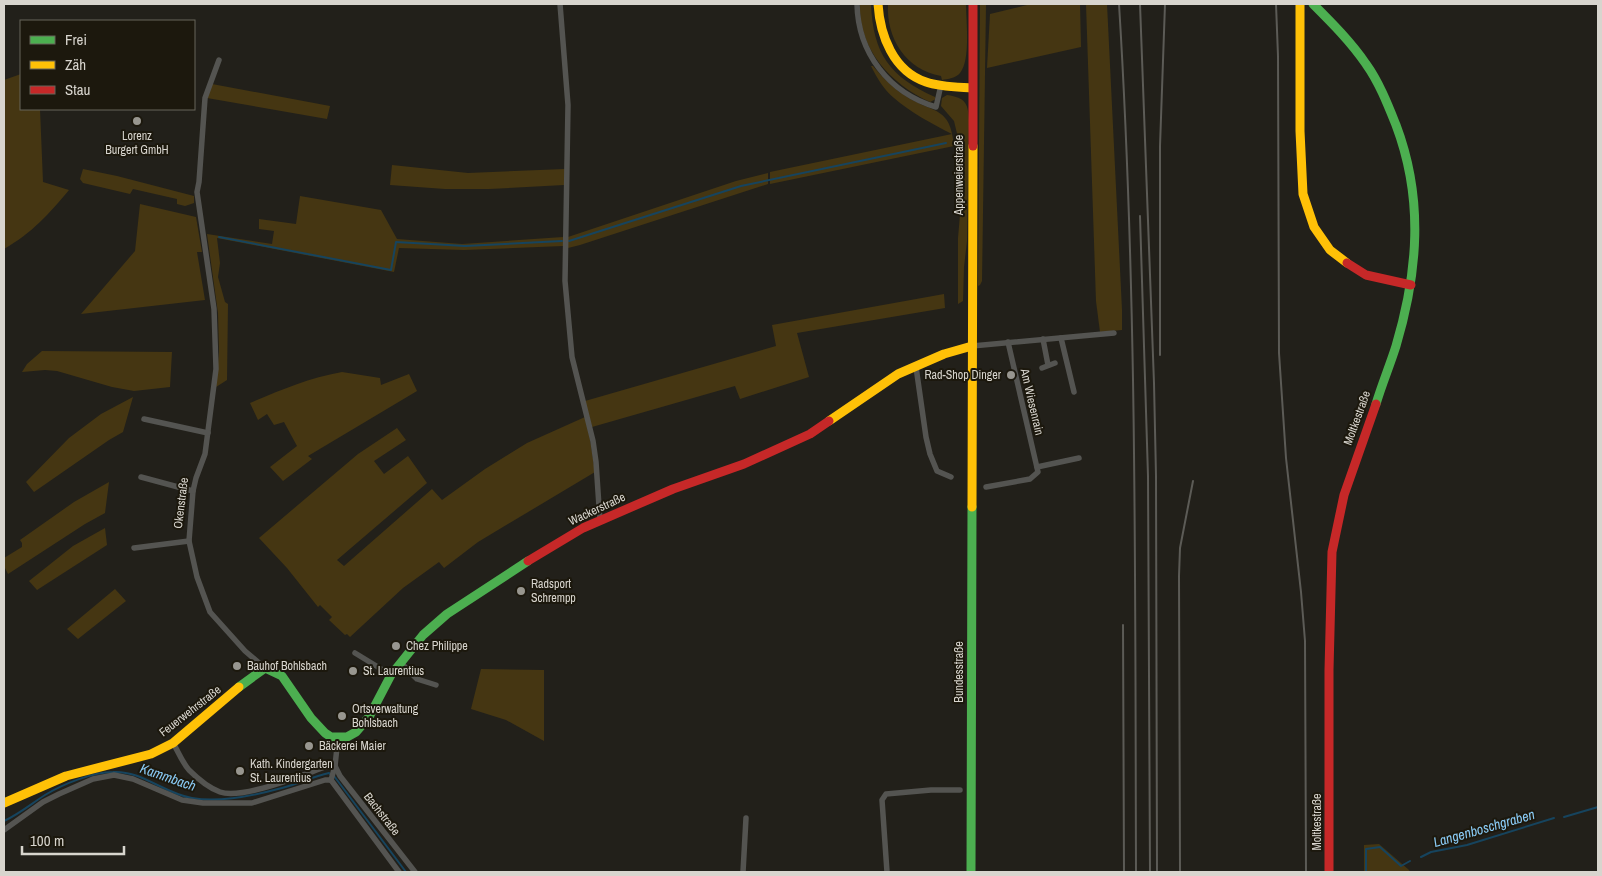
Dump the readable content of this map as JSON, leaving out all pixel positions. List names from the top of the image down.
{
  "streets": {
    "street": [
      "Appenweierstraße",
      "Am Wiesenrain",
      "Moltkestraße",
      "Okenstraße",
      "Wackerstraße",
      "Bundesstraße",
      "Feuerwehrstraße",
      "Bachstraße"
    ]
  },
  "crossings": [
    ["Appenweierstraße", "Wackerstraße"],
    ["Appenweierstraße", "Bundesstraße"],
    ["Am Wiesenrain", "Wackerstraße"],
    ["Okenstraße", "Wackerstraße"],
    ["Okenstraße", "Feuerwehrstraße"]
  ],
  "water": ["Kammbach", "Langenboschgraben"],
  "places": [
    "Lorenz Burgert GmbH",
    "Rad-Shop Dinger",
    "Radsport Schrempp",
    "Chez Philippe",
    "Bauhof Bohlsbach",
    "St. Laurentius",
    "Ortsverwaltung Bohlsbach",
    "Bäckerei Maier",
    "Kath. Kindergarten St. Laurentius"
  ],
  "legend": ["Frei", "Zäh", "Stau"],
  "scale_bar": "100 m"
}
